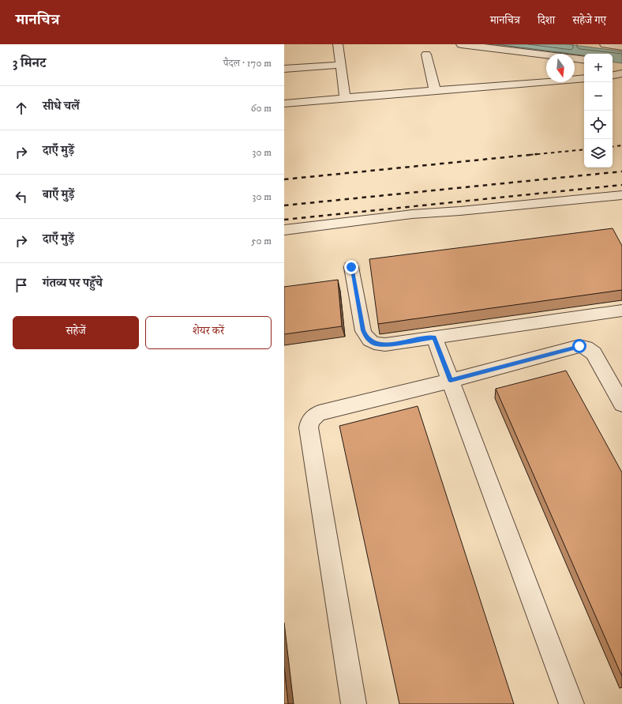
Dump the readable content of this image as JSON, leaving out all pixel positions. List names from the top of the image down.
{
  "north": "bottom",
  "page": {
    "header": "मानचित्र",
    "nav": ["मानचित्र", "दिशा", "सहेजे गए"],
    "heading": ["3 मिनट", "पैदल · 170 m"],
    "map_buttons": ["+", "−"],
    "list": [
      ["सीधे चलें", "60 m"],
      ["दाएँ मुड़ें", "30 m"],
      ["बाएँ मुड़ें", "30 m"],
      ["दाएँ मुड़ें", "50 m"],
      "गंतव्य पर पहुँचे"
    ],
    "buttons": ["सहेजें", "शेयर करें"]
  }
}
